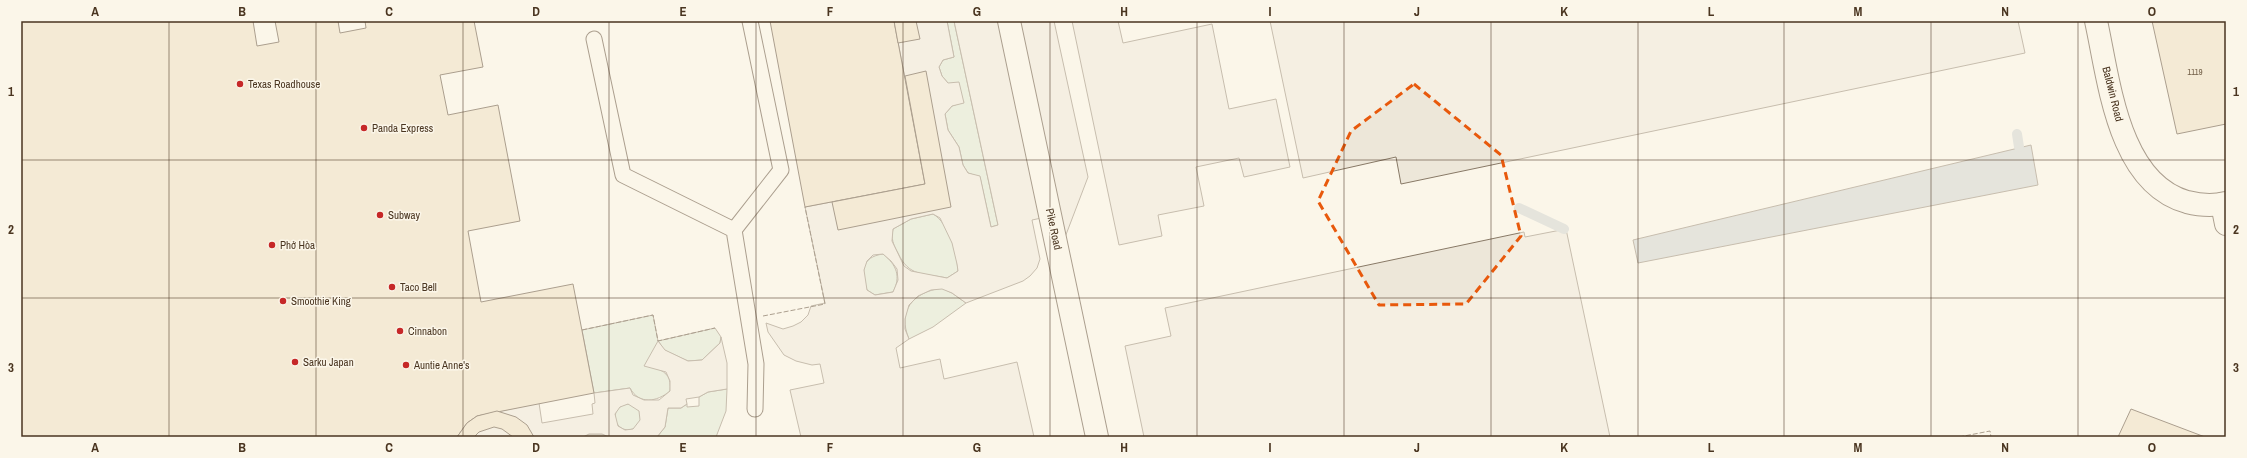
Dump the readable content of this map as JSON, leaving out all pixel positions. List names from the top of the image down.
{
  "streets": {
    "street": ["Baldwin Road", "Pike Road"]
  },
  "places": [
    "Texas Roadhouse",
    "Panda Express",
    "Subway",
    "Phở Hòa",
    "Taco Bell",
    "Smoothie King",
    "Cinnabon",
    "Sarku Japan",
    "Auntie Anne's"
  ],
  "house_numbers": ["1119"],
  "grid": {
    "columns": [
      "A",
      "B",
      "C",
      "D",
      "E",
      "F",
      "G",
      "H",
      "I",
      "J",
      "K",
      "L",
      "M",
      "N",
      "O"
    ],
    "rows": ["1", "2", "3"]
  }
}
